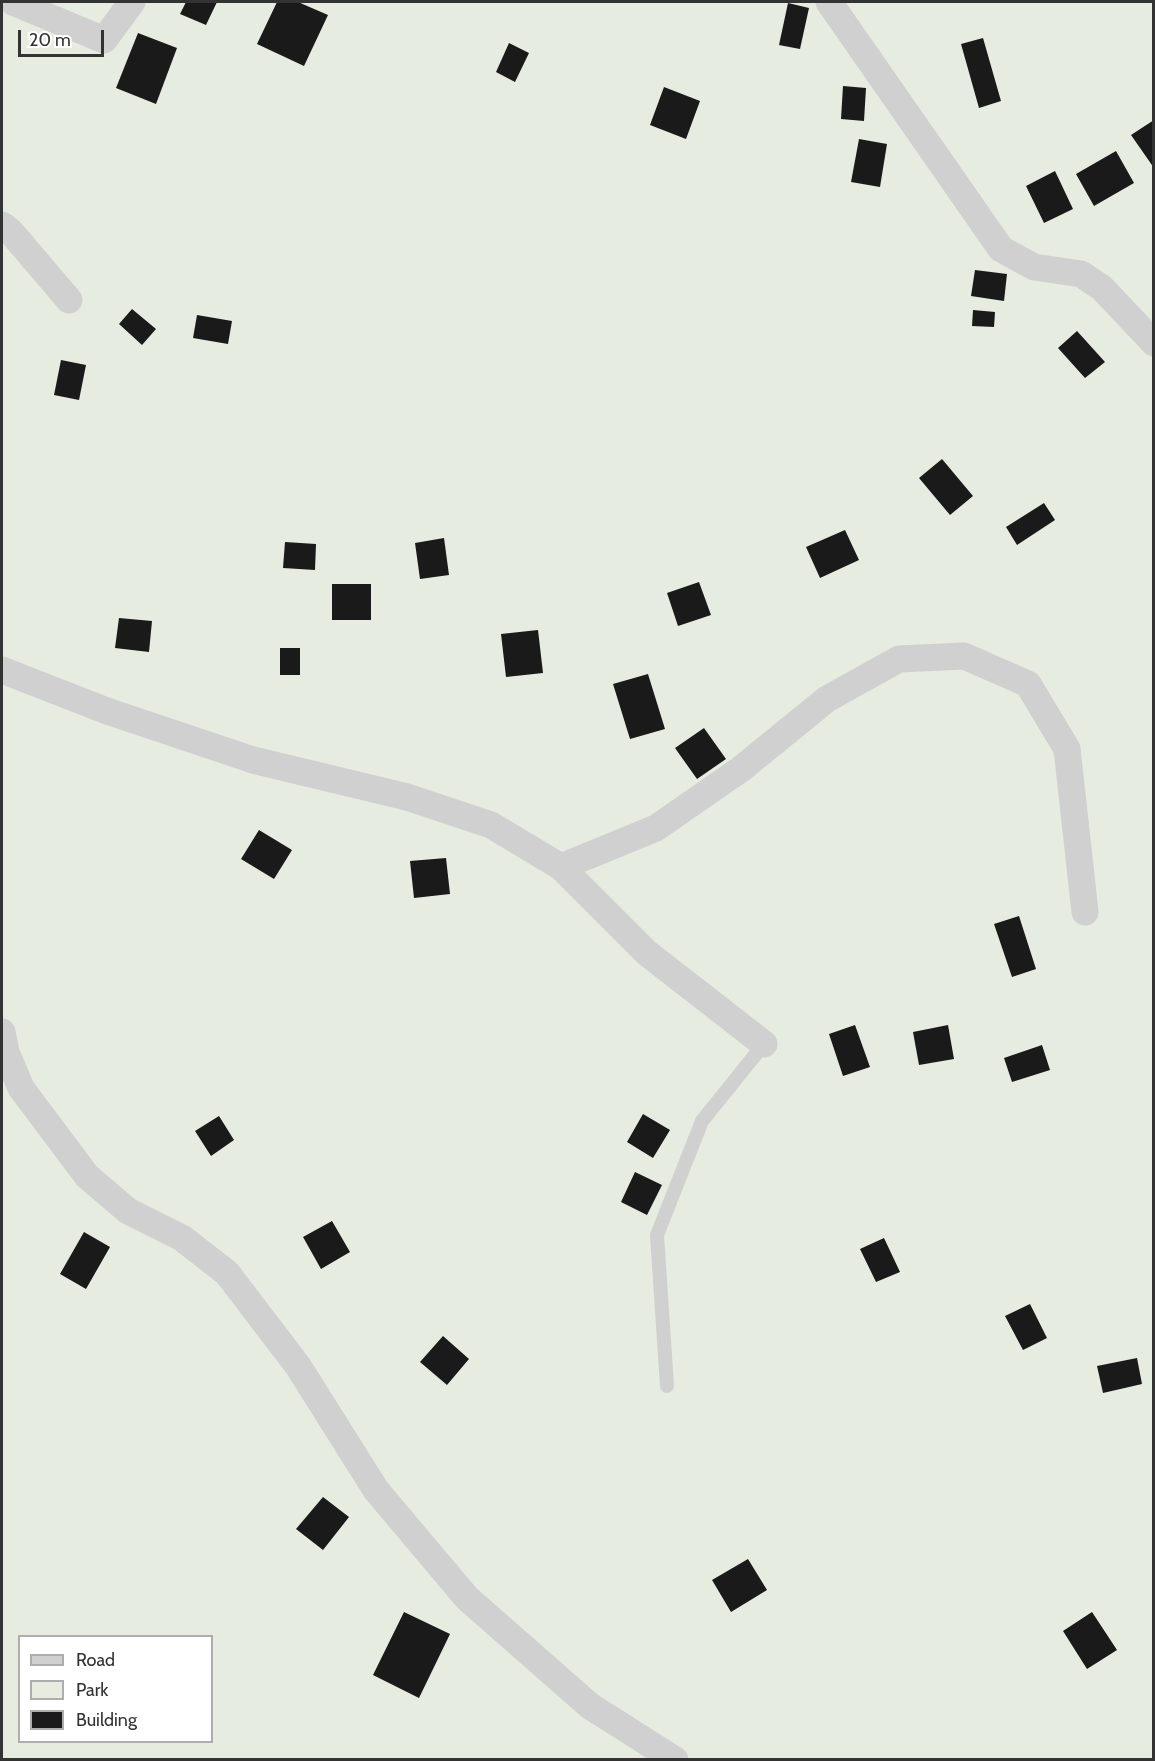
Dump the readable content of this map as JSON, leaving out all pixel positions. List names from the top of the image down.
{
  "legend": ["Road", "Park", "Building"],
  "scale_bar": "20 m"
}
